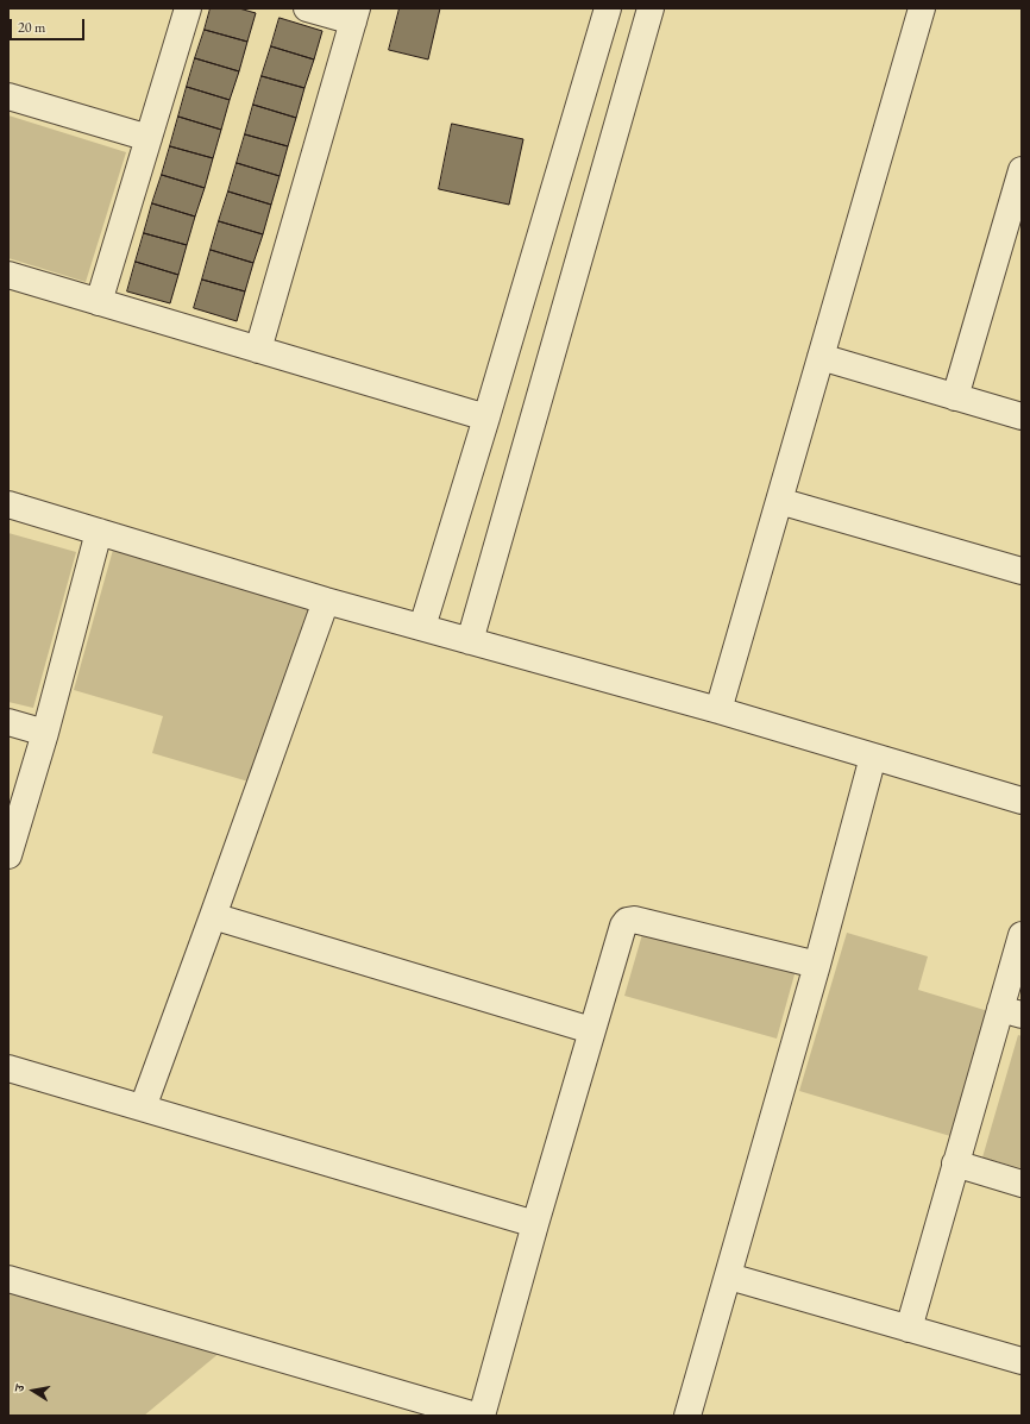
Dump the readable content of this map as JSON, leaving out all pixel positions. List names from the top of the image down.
{
  "scale_bar": "20 m",
  "north": "left"
}
